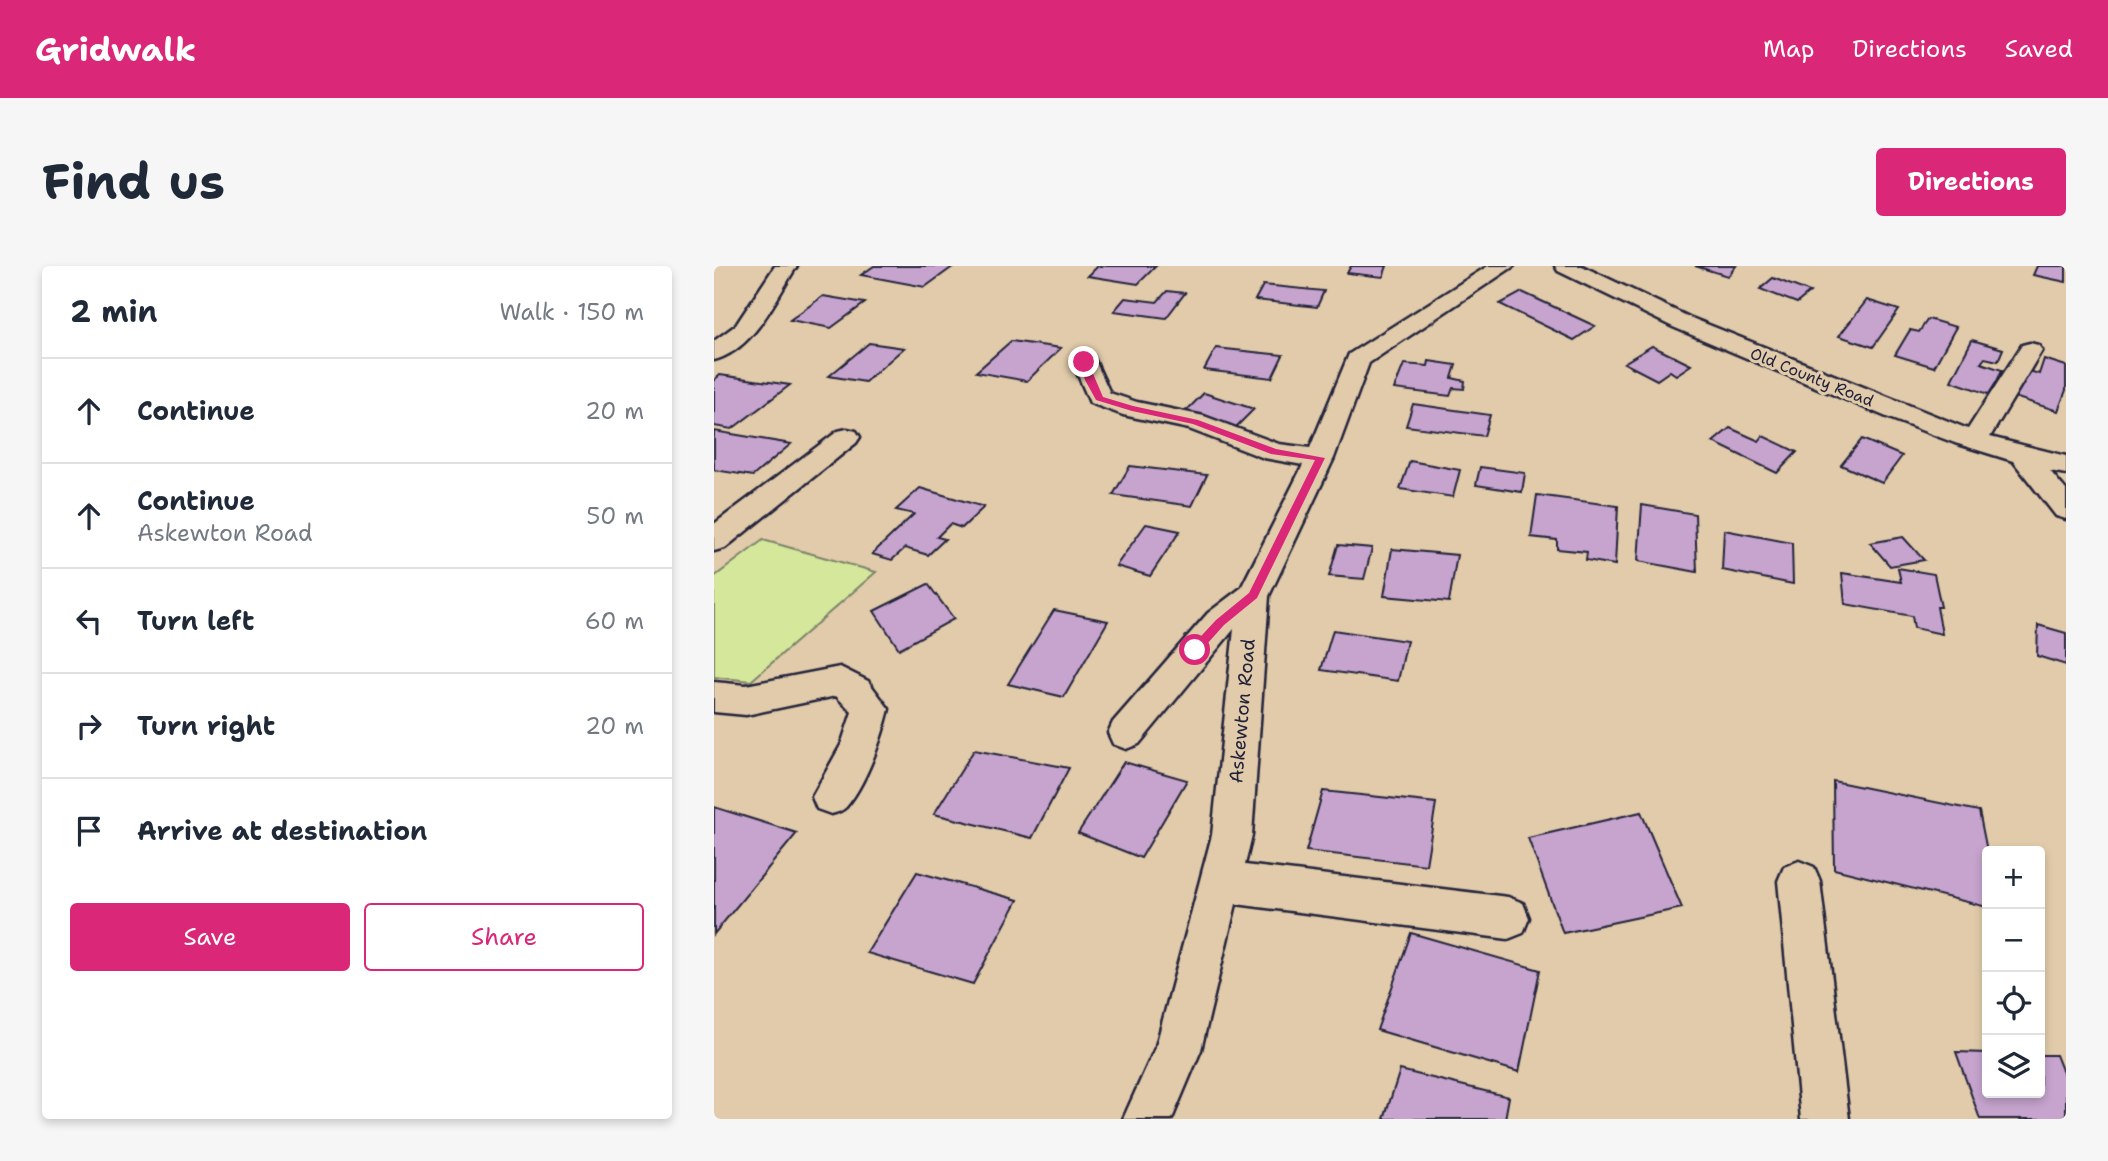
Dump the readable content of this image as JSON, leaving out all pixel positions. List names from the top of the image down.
{
  "streets": {
    "street": ["Old County Road", "Askewton Road"]
  },
  "page": {
    "header": "Gridwalk",
    "nav": ["Map", "Directions", "Saved"],
    "buttons": [
      "Directions",
      ["Save", "Share"]
    ],
    "title": "Find us",
    "heading": ["2 min", "Walk · 150 m"],
    "list": [
      ["Continue", "20 m"],
      ["Continue", "Askewton Road", "50 m"],
      ["Turn left", "60 m"],
      ["Turn right", "20 m"],
      "Arrive at destination"
    ],
    "map_buttons": ["+", "−"]
  }
}
